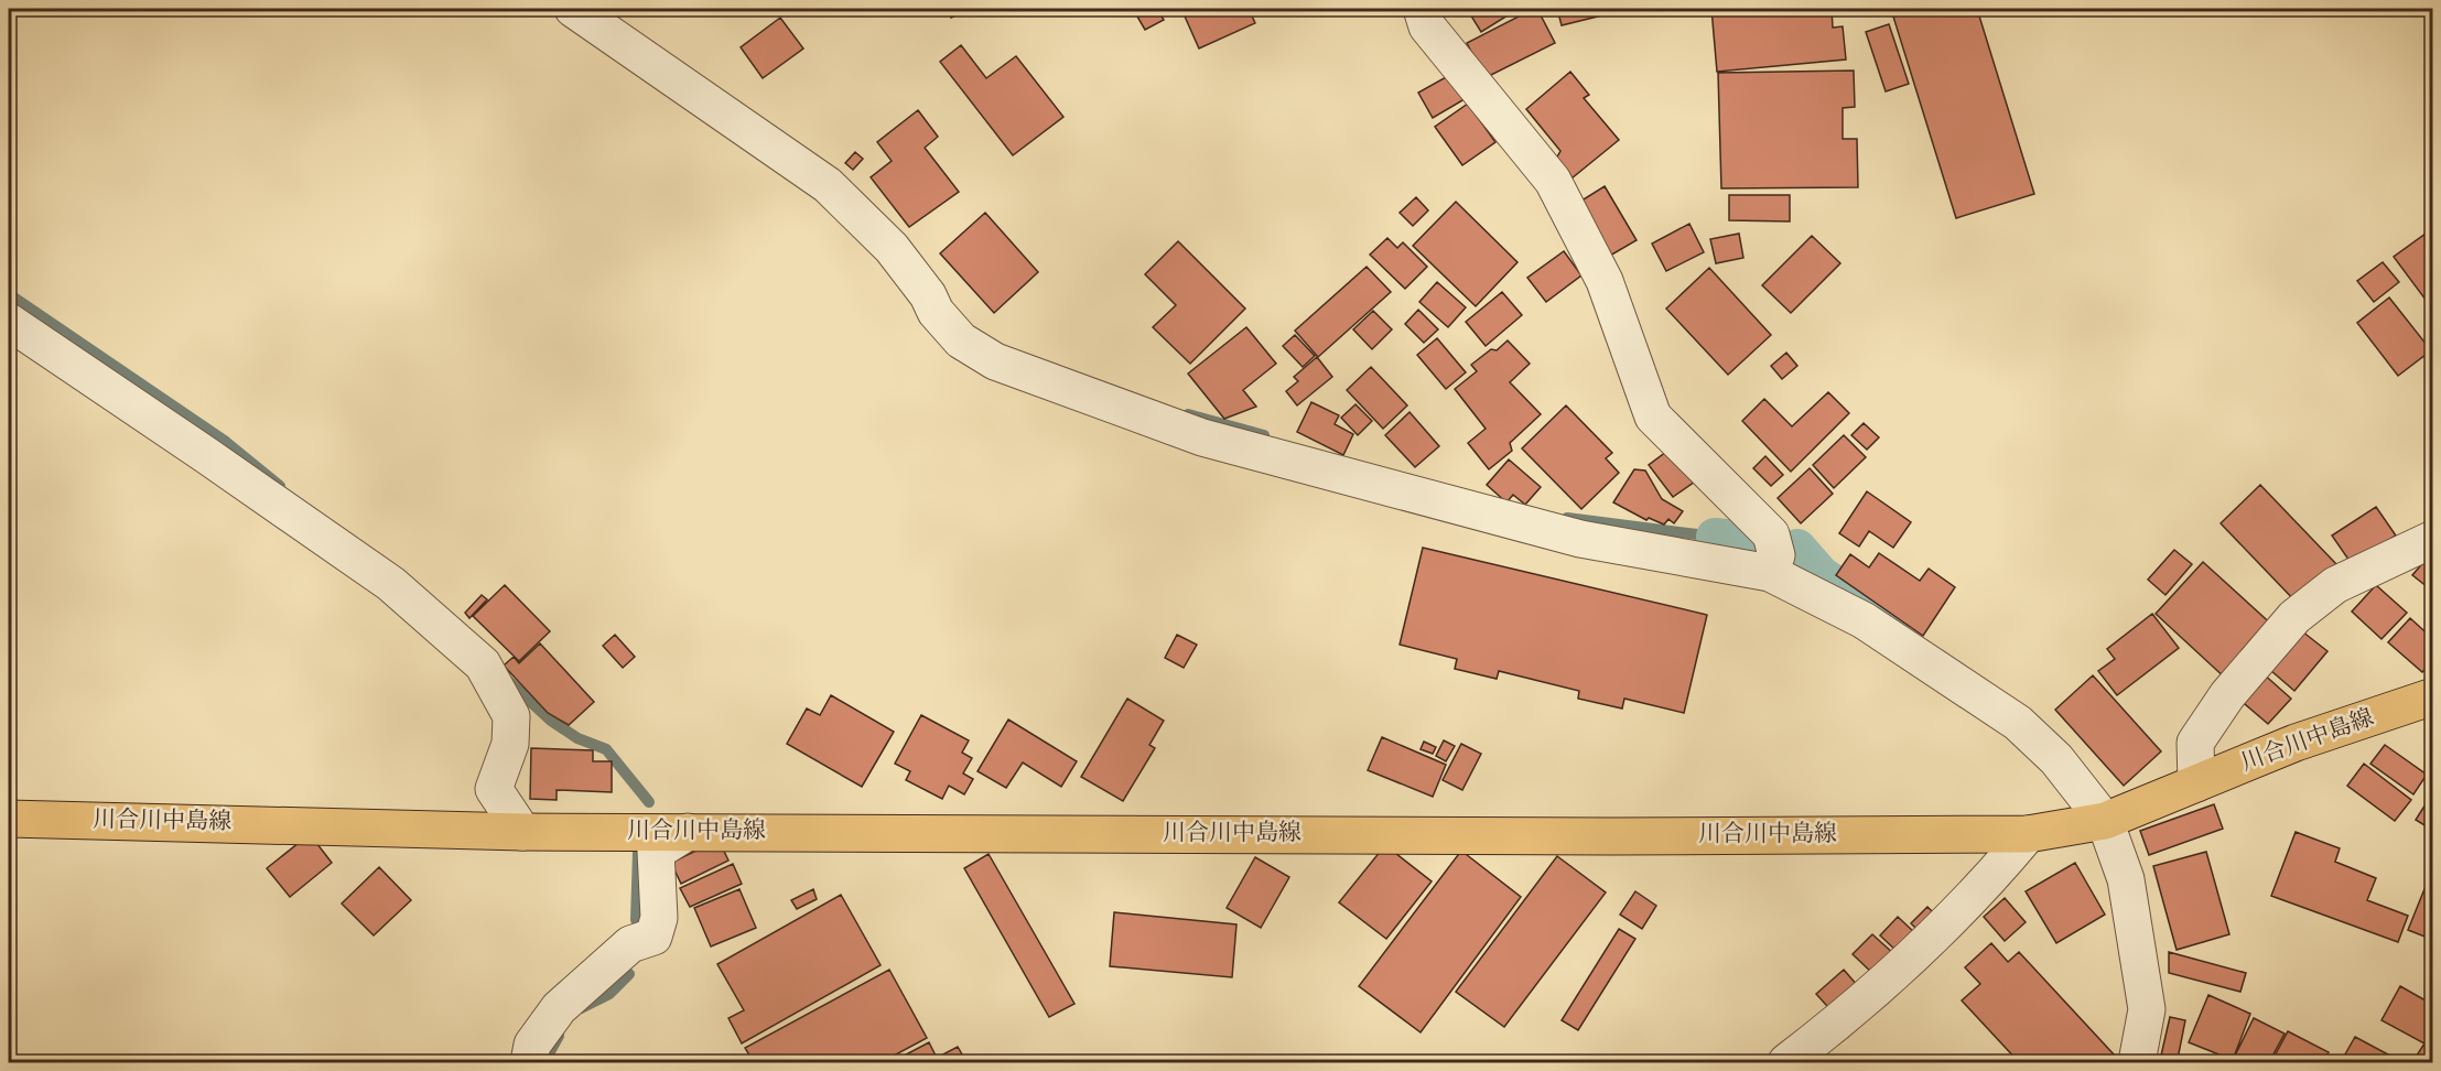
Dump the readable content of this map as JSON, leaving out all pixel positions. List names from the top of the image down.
{
  "streets": {
    "main road": ["川合川中島線"]
  }
}
